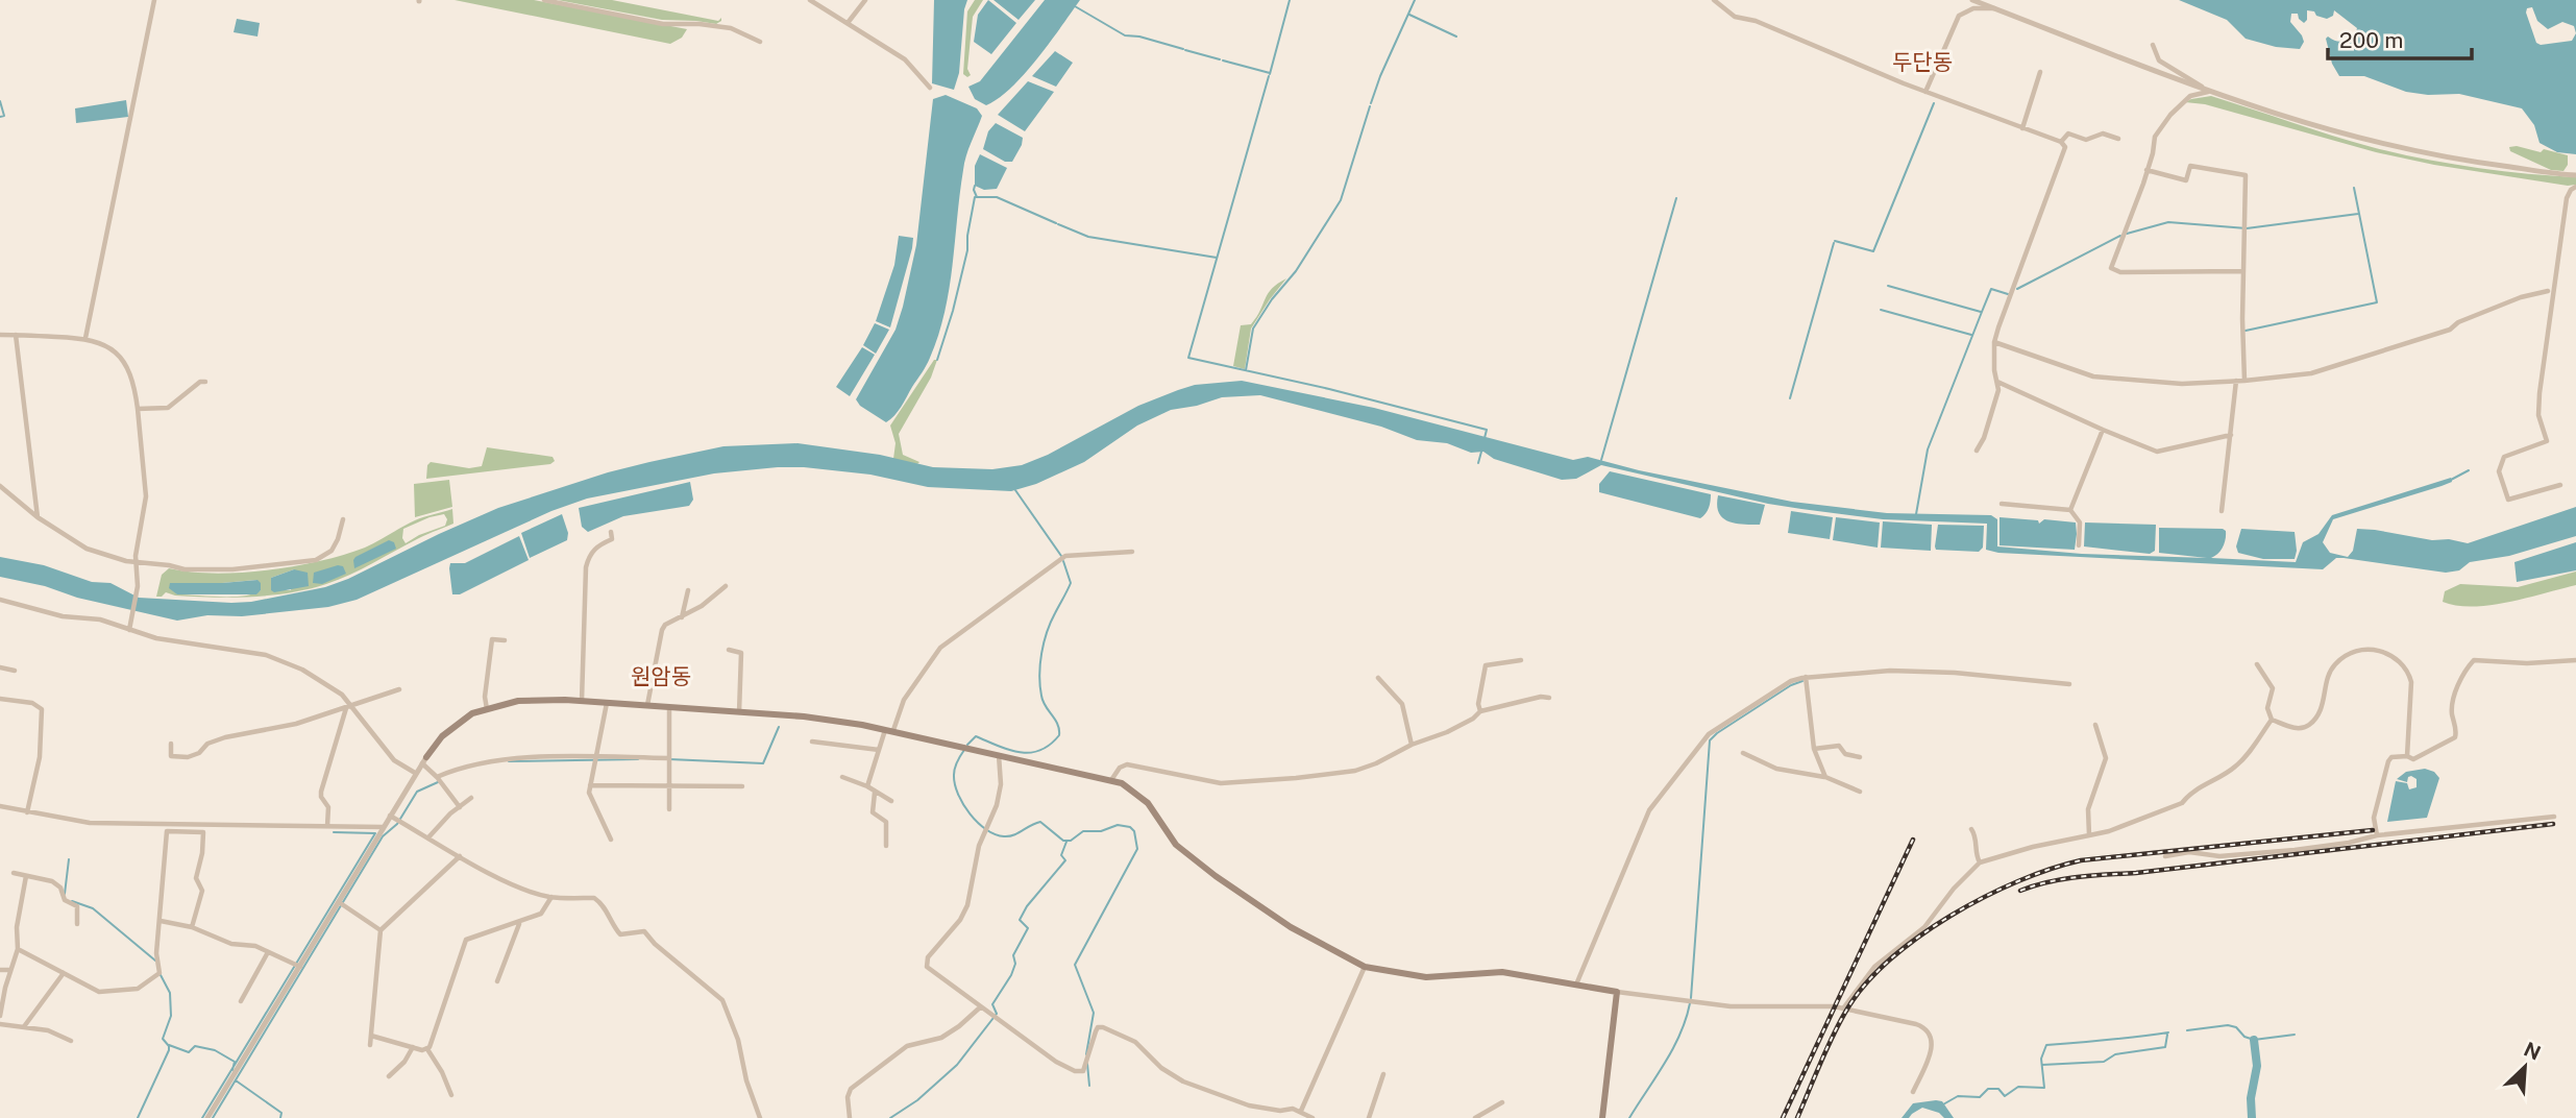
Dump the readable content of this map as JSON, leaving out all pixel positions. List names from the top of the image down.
{
  "districts": ["두단동", "원암동"],
  "scale_bar": "200 m",
  "north": "top right"
}
